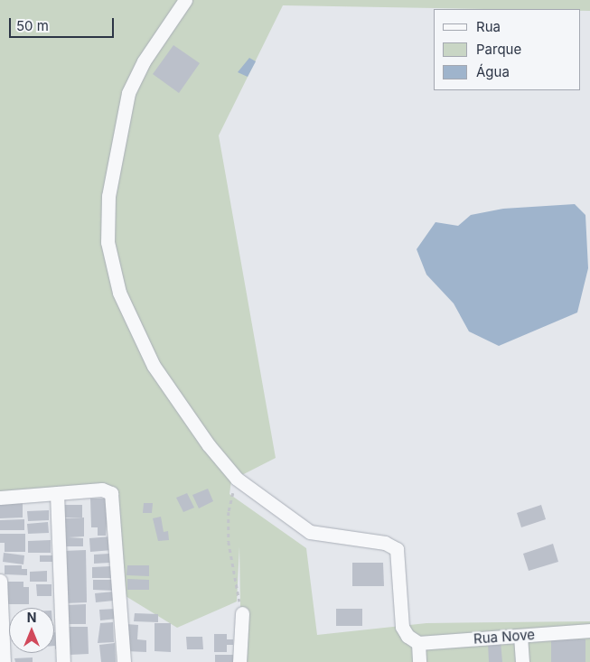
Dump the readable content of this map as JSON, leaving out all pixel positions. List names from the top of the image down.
{
  "streets": {
    "street": ["Rua Nove"]
  },
  "legend": ["Rua", "Parque", "Água"],
  "scale_bar": "50 m",
  "north": "top"
}
